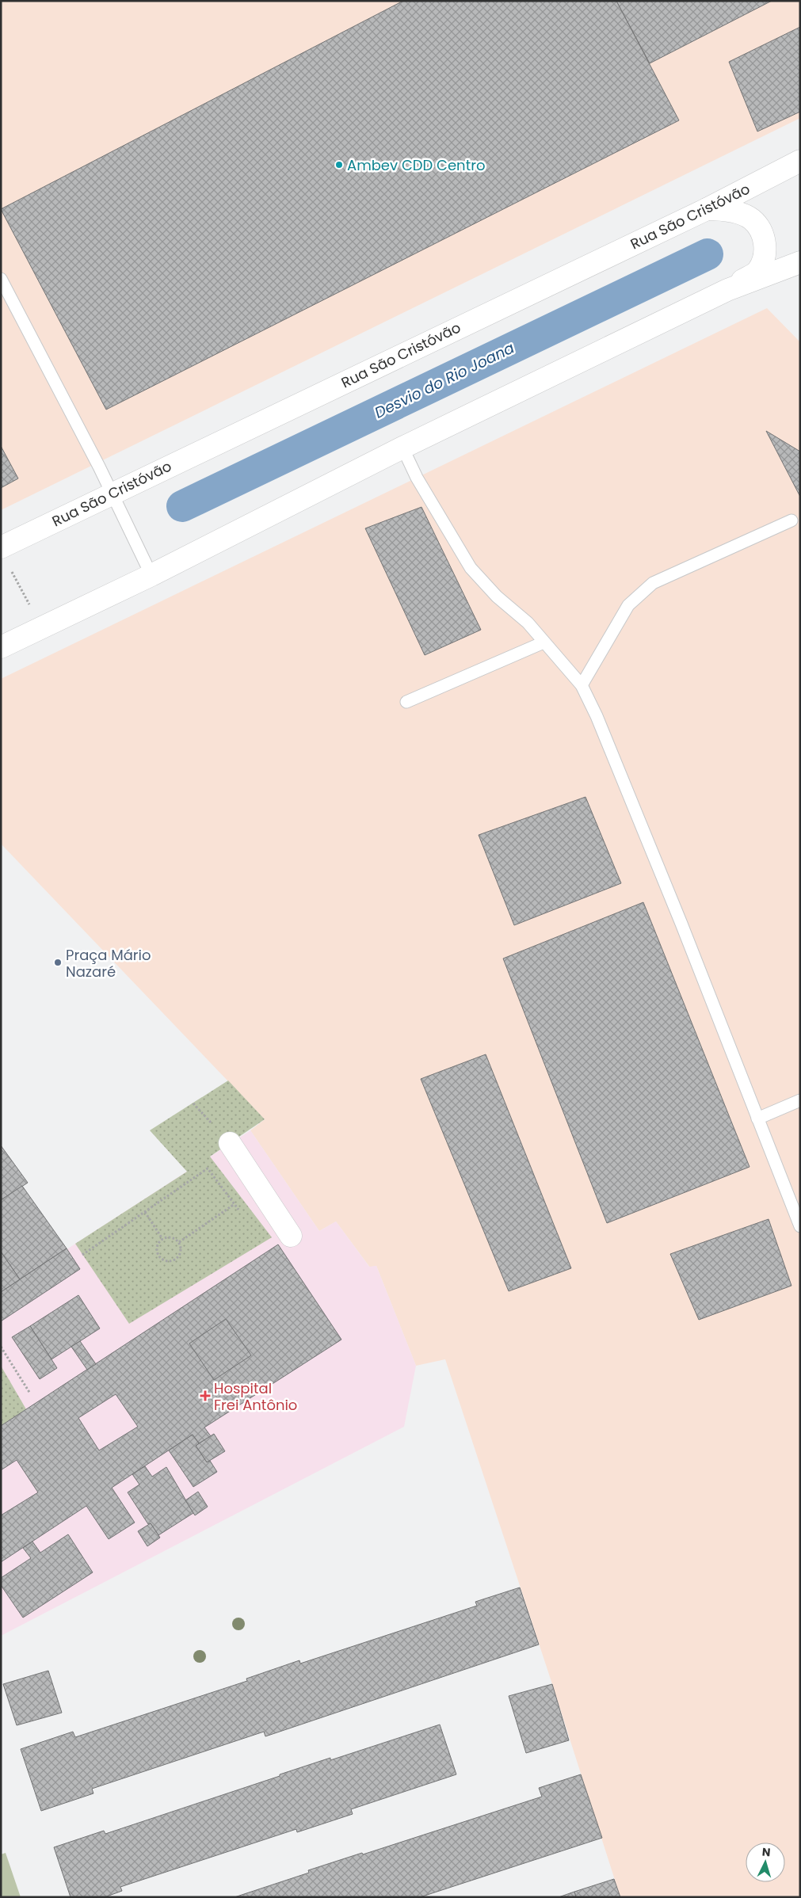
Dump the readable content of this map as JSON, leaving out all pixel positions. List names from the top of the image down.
{
  "streets": {
    "street": ["Rua São Cristóvão"]
  },
  "water": ["Desvio do Rio Joana"],
  "places": {
    "other": ["Ambev CDD Centro", "Praça Mário Nazaré"],
    "health": ["Hospital Frei Antônio"]
  },
  "north": "top"
}
